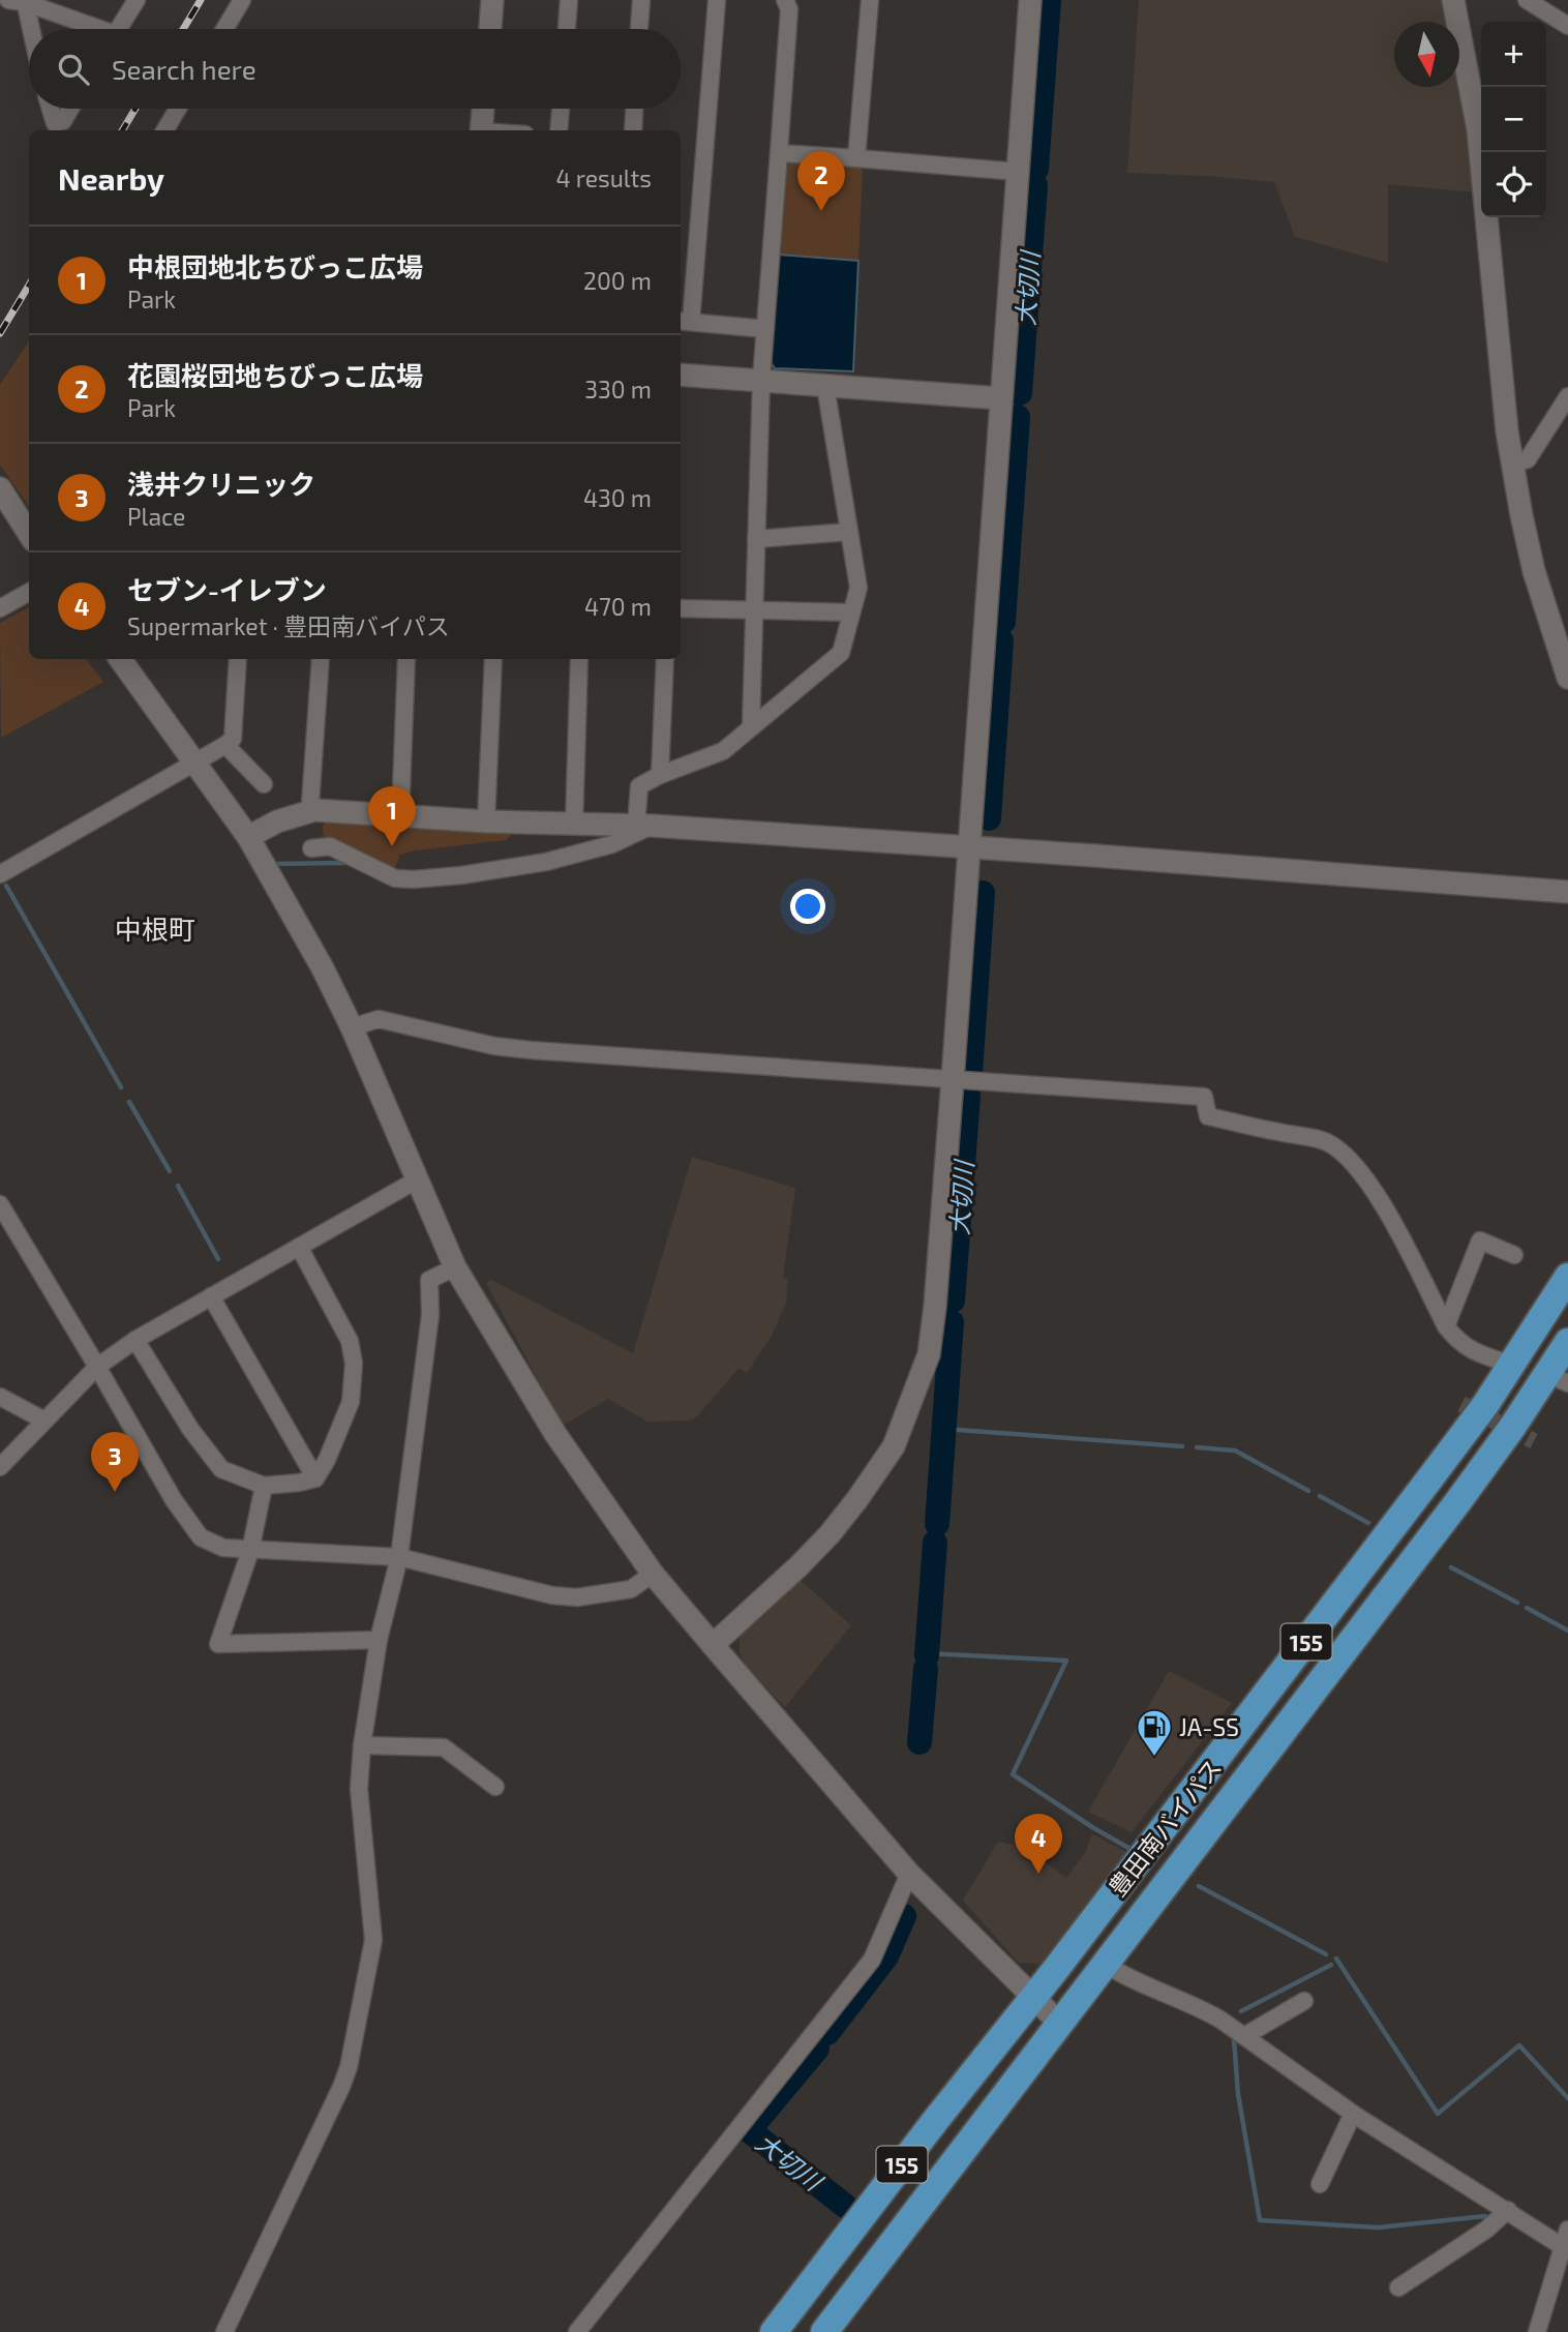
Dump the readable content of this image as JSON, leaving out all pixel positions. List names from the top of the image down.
{
  "streets": {
    "highway": ["155", "豊田南バイパス"]
  },
  "crossings": [
    ["155", "豊田南バイパス"]
  ],
  "districts": ["中根町"],
  "water": ["大切川"],
  "places": {
    "fuel station": ["JA-SS"]
  },
  "north": "bottom",
  "page": {
    "map_buttons": ["+", "−"],
    "search": "Search here",
    "heading": ["Nearby", "4 results"],
    "pins": [
      "2",
      "1",
      "3",
      "4"
    ],
    "list": [
      {
        "mark": "1",
        "name": "中根団地北ちびっこ広場",
        "note": "Park",
        "value": "200 m"
      },
      {
        "mark": "2",
        "name": "花園桜団地ちびっこ広場",
        "note": "Park",
        "value": "330 m"
      },
      {
        "mark": "3",
        "name": "浅井クリニック",
        "note": "Place",
        "value": "430 m"
      },
      {
        "mark": "4",
        "name": "セブン-イレブン",
        "note": "Supermarket · 豊田南バイパス",
        "value": "470 m"
      }
    ]
  }
}
